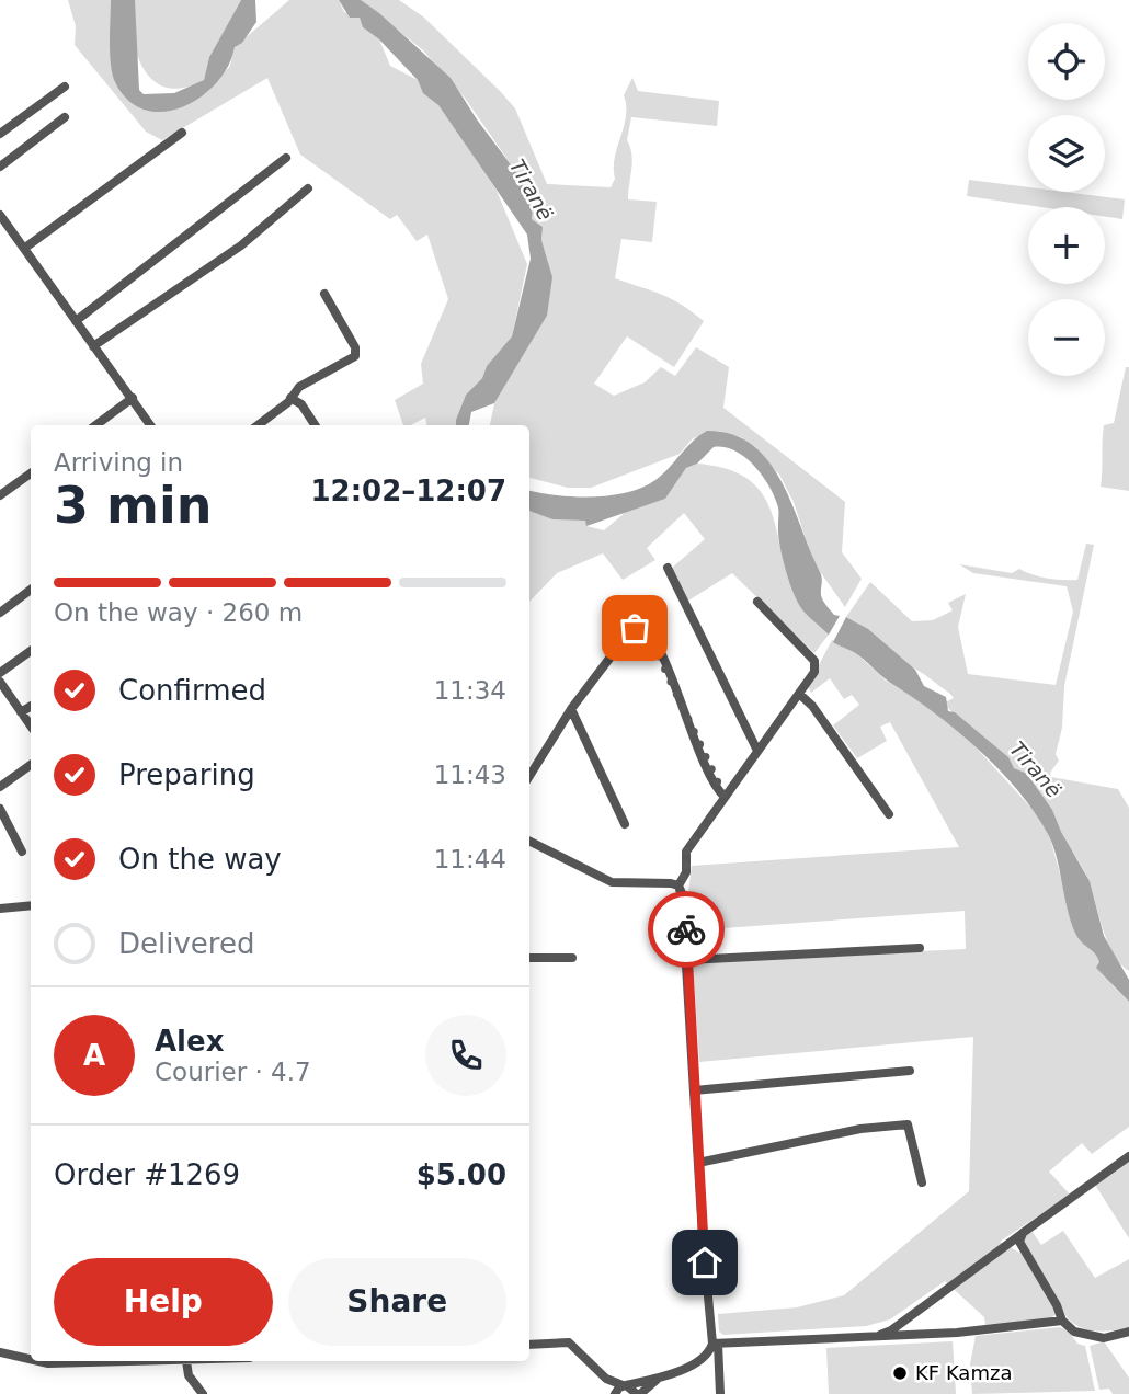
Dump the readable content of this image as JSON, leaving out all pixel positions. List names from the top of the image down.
{
  "water": ["Tiranë"],
  "places": ["KF Kamza"],
  "page": {
    "map_buttons": ["+", "−"],
    "heading": ["3 min", "Arriving in", "12:02–12:07"],
    "panel": [
      "Alex",
      "Courier · 4.7",
      "Order #1269",
      "$5.00"
    ],
    "bar": "On the way · 260 m",
    "list": [
      ["Confirmed", "11:34"],
      ["Preparing", "11:43"],
      ["On the way", "11:44"],
      "Delivered"
    ],
    "round": "A",
    "buttons": ["Help", "Share"]
  }
}
